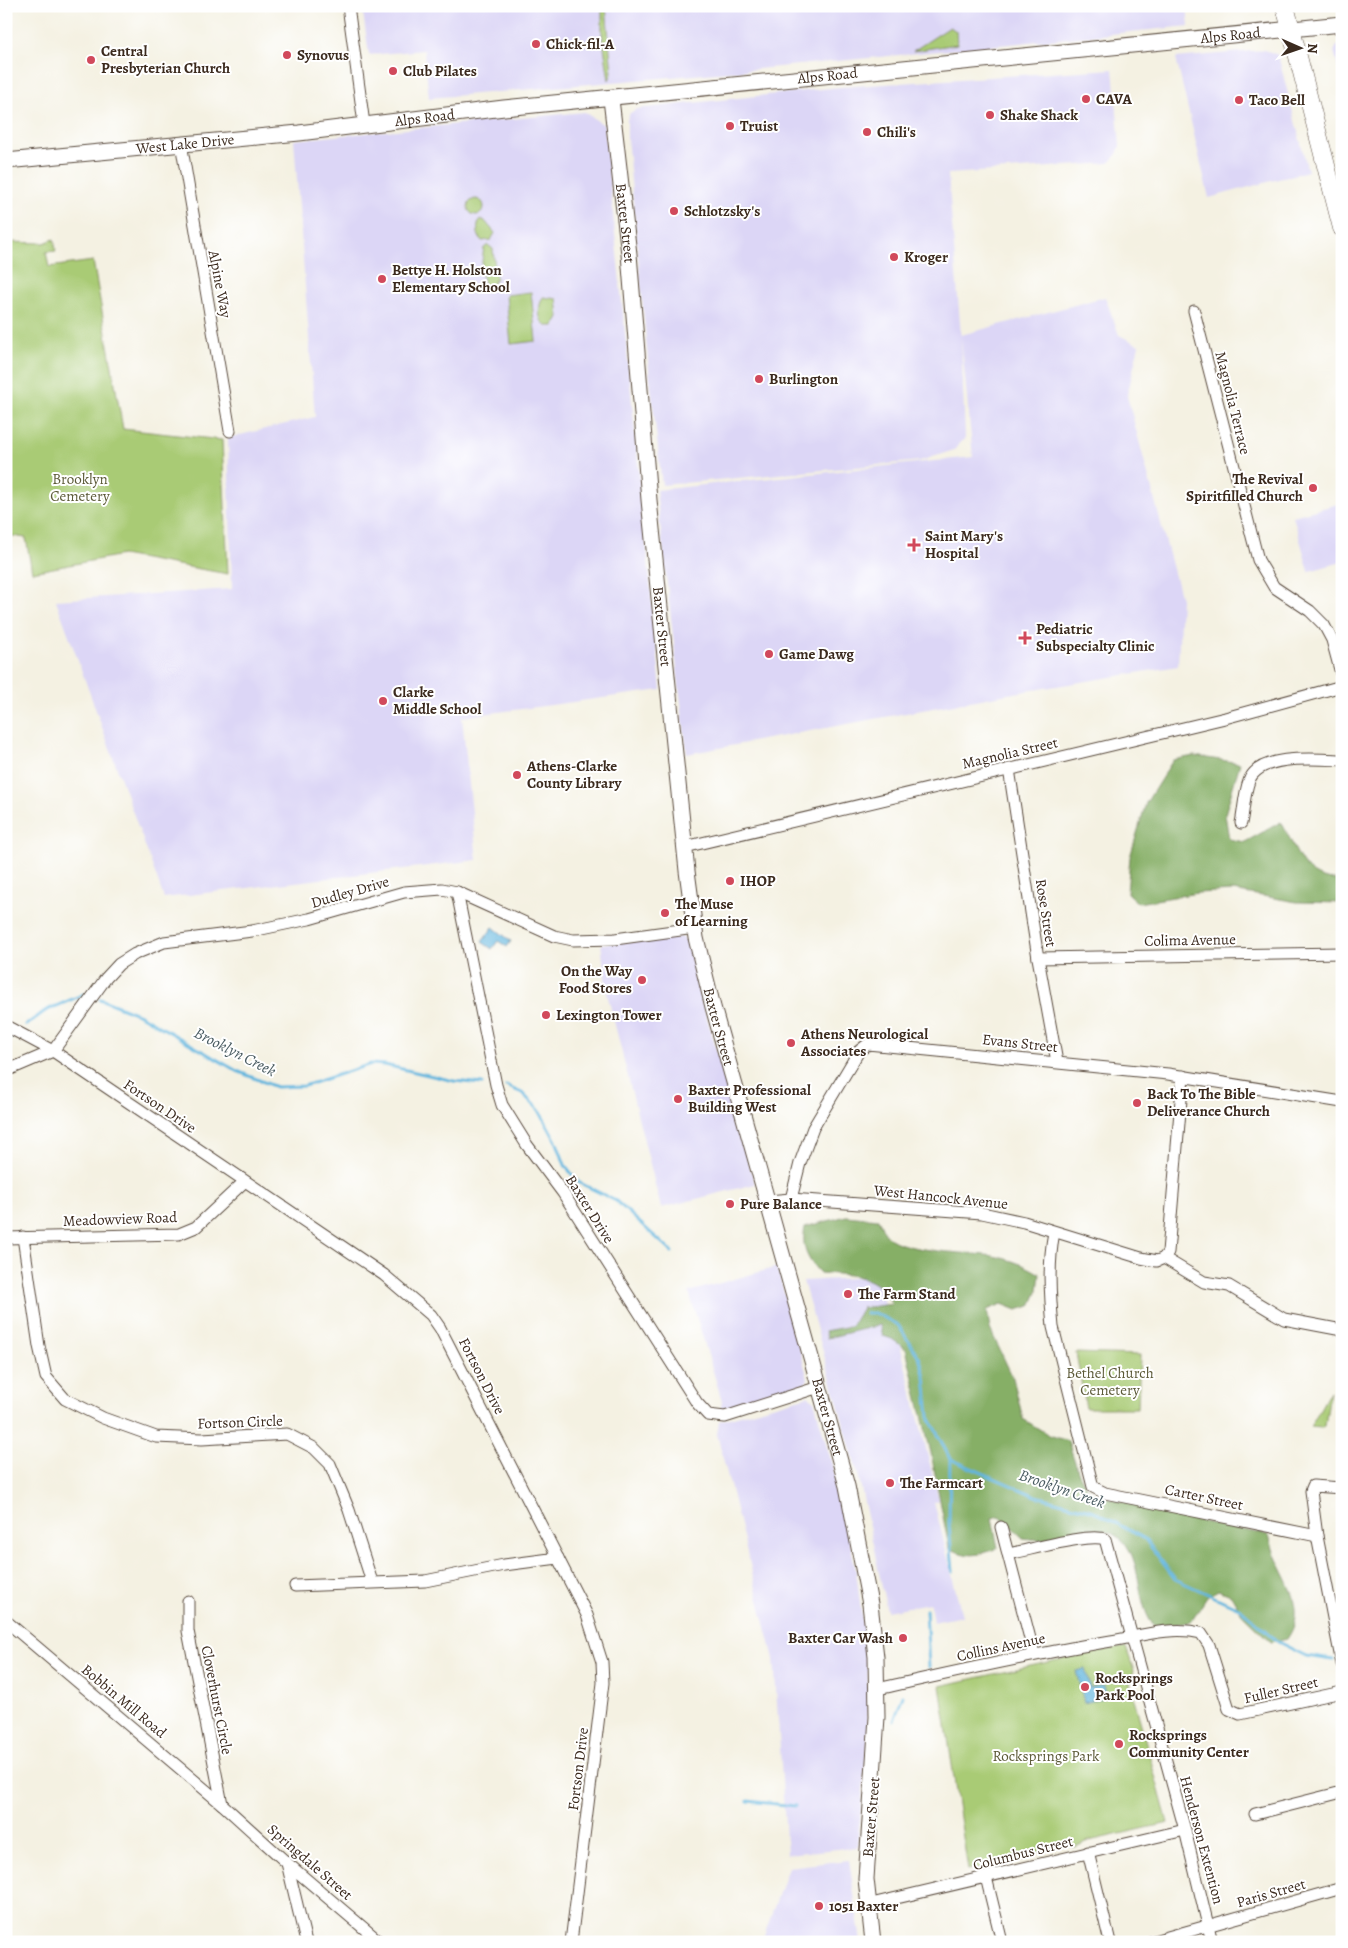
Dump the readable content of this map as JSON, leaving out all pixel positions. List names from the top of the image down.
{
  "streets": {
    "main road": ["Alps Road", "West Lake Drive", "Baxter Street"],
    "street": [
      "Alpine Way",
      "Magnolia Terrace",
      "Magnolia Street",
      "Dudley Drive",
      "Rose Street",
      "Colima Avenue",
      "Evans Street",
      "Fortson Drive",
      "West Hancock Avenue",
      "Baxter Drive",
      "Meadowview Road",
      "Fortson Circle",
      "Carter Street",
      "Collins Avenue",
      "Fuller Street",
      "Cloverhurst Circle",
      "Bobbin Mill Road",
      "Henderson Extention",
      "Columbus Street",
      "Springdale Street",
      "Paris Street"
    ]
  },
  "crossings": [
    ["Alps Road", "West Lake Drive"],
    ["Alps Road", "Baxter Street"],
    ["West Lake Drive", "Alpine Way"],
    ["Baxter Street", "Magnolia Street"],
    ["Baxter Street", "Dudley Drive"],
    ["Baxter Street", "West Hancock Avenue"],
    ["Baxter Street", "Baxter Drive"],
    ["Baxter Street", "Collins Avenue"],
    ["Baxter Street", "Columbus Street"],
    ["Magnolia Street", "Rose Street"],
    ["Dudley Drive", "Fortson Drive"],
    ["Dudley Drive", "Baxter Drive"],
    ["Rose Street", "Colima Avenue"],
    ["Rose Street", "Evans Street"],
    ["Evans Street", "West Hancock Avenue"],
    ["Fortson Drive", "Meadowview Road"],
    ["West Hancock Avenue", "Carter Street"],
    ["Meadowview Road", "Fortson Circle"],
    ["Collins Avenue", "Fuller Street"],
    ["Collins Avenue", "Henderson Extention"],
    ["Fuller Street", "Henderson Extention"],
    ["Cloverhurst Circle", "Bobbin Mill Road"],
    ["Cloverhurst Circle", "Springdale Street"],
    ["Bobbin Mill Road", "Springdale Street"],
    ["Henderson Extention", "Columbus Street"],
    ["Henderson Extention", "Paris Street"]
  ],
  "water": ["Brooklyn Creek"],
  "parks": ["Brooklyn Cemetery", "Bethel Church Cemetery", "Rocksprings Park"],
  "places": {
    "other": [
      "Chick-fil-A",
      "Synovus",
      "Central Presbyterian Church",
      "Club Pilates",
      "CAVA",
      "Taco Bell",
      "Shake Shack",
      "Truist",
      "Chili's",
      "Schlotzsky's",
      "Kroger",
      "Bettye H. Holston Elementary School",
      "Burlington",
      "The Revival Spiritfilled Church",
      "Game Dawg",
      "Clarke Middle School",
      "Athens-Clarke County Library",
      "IHOP",
      "The Muse of Learning",
      "On the Way Food Stores",
      "Lexington Tower",
      "Athens Neurological Associates",
      "Baxter Professional Building West",
      "Back To The Bible Deliverance Church",
      "Pure Balance",
      "The Farm Stand",
      "The Farmcart",
      "Baxter Car Wash",
      "Rocksprings Park Pool",
      "Rocksprings Community Center",
      "1051 Baxter"
    ],
    "health": ["Saint Mary's Hospital", "Pediatric Subspecialty Clinic"]
  },
  "north": "right"
}
